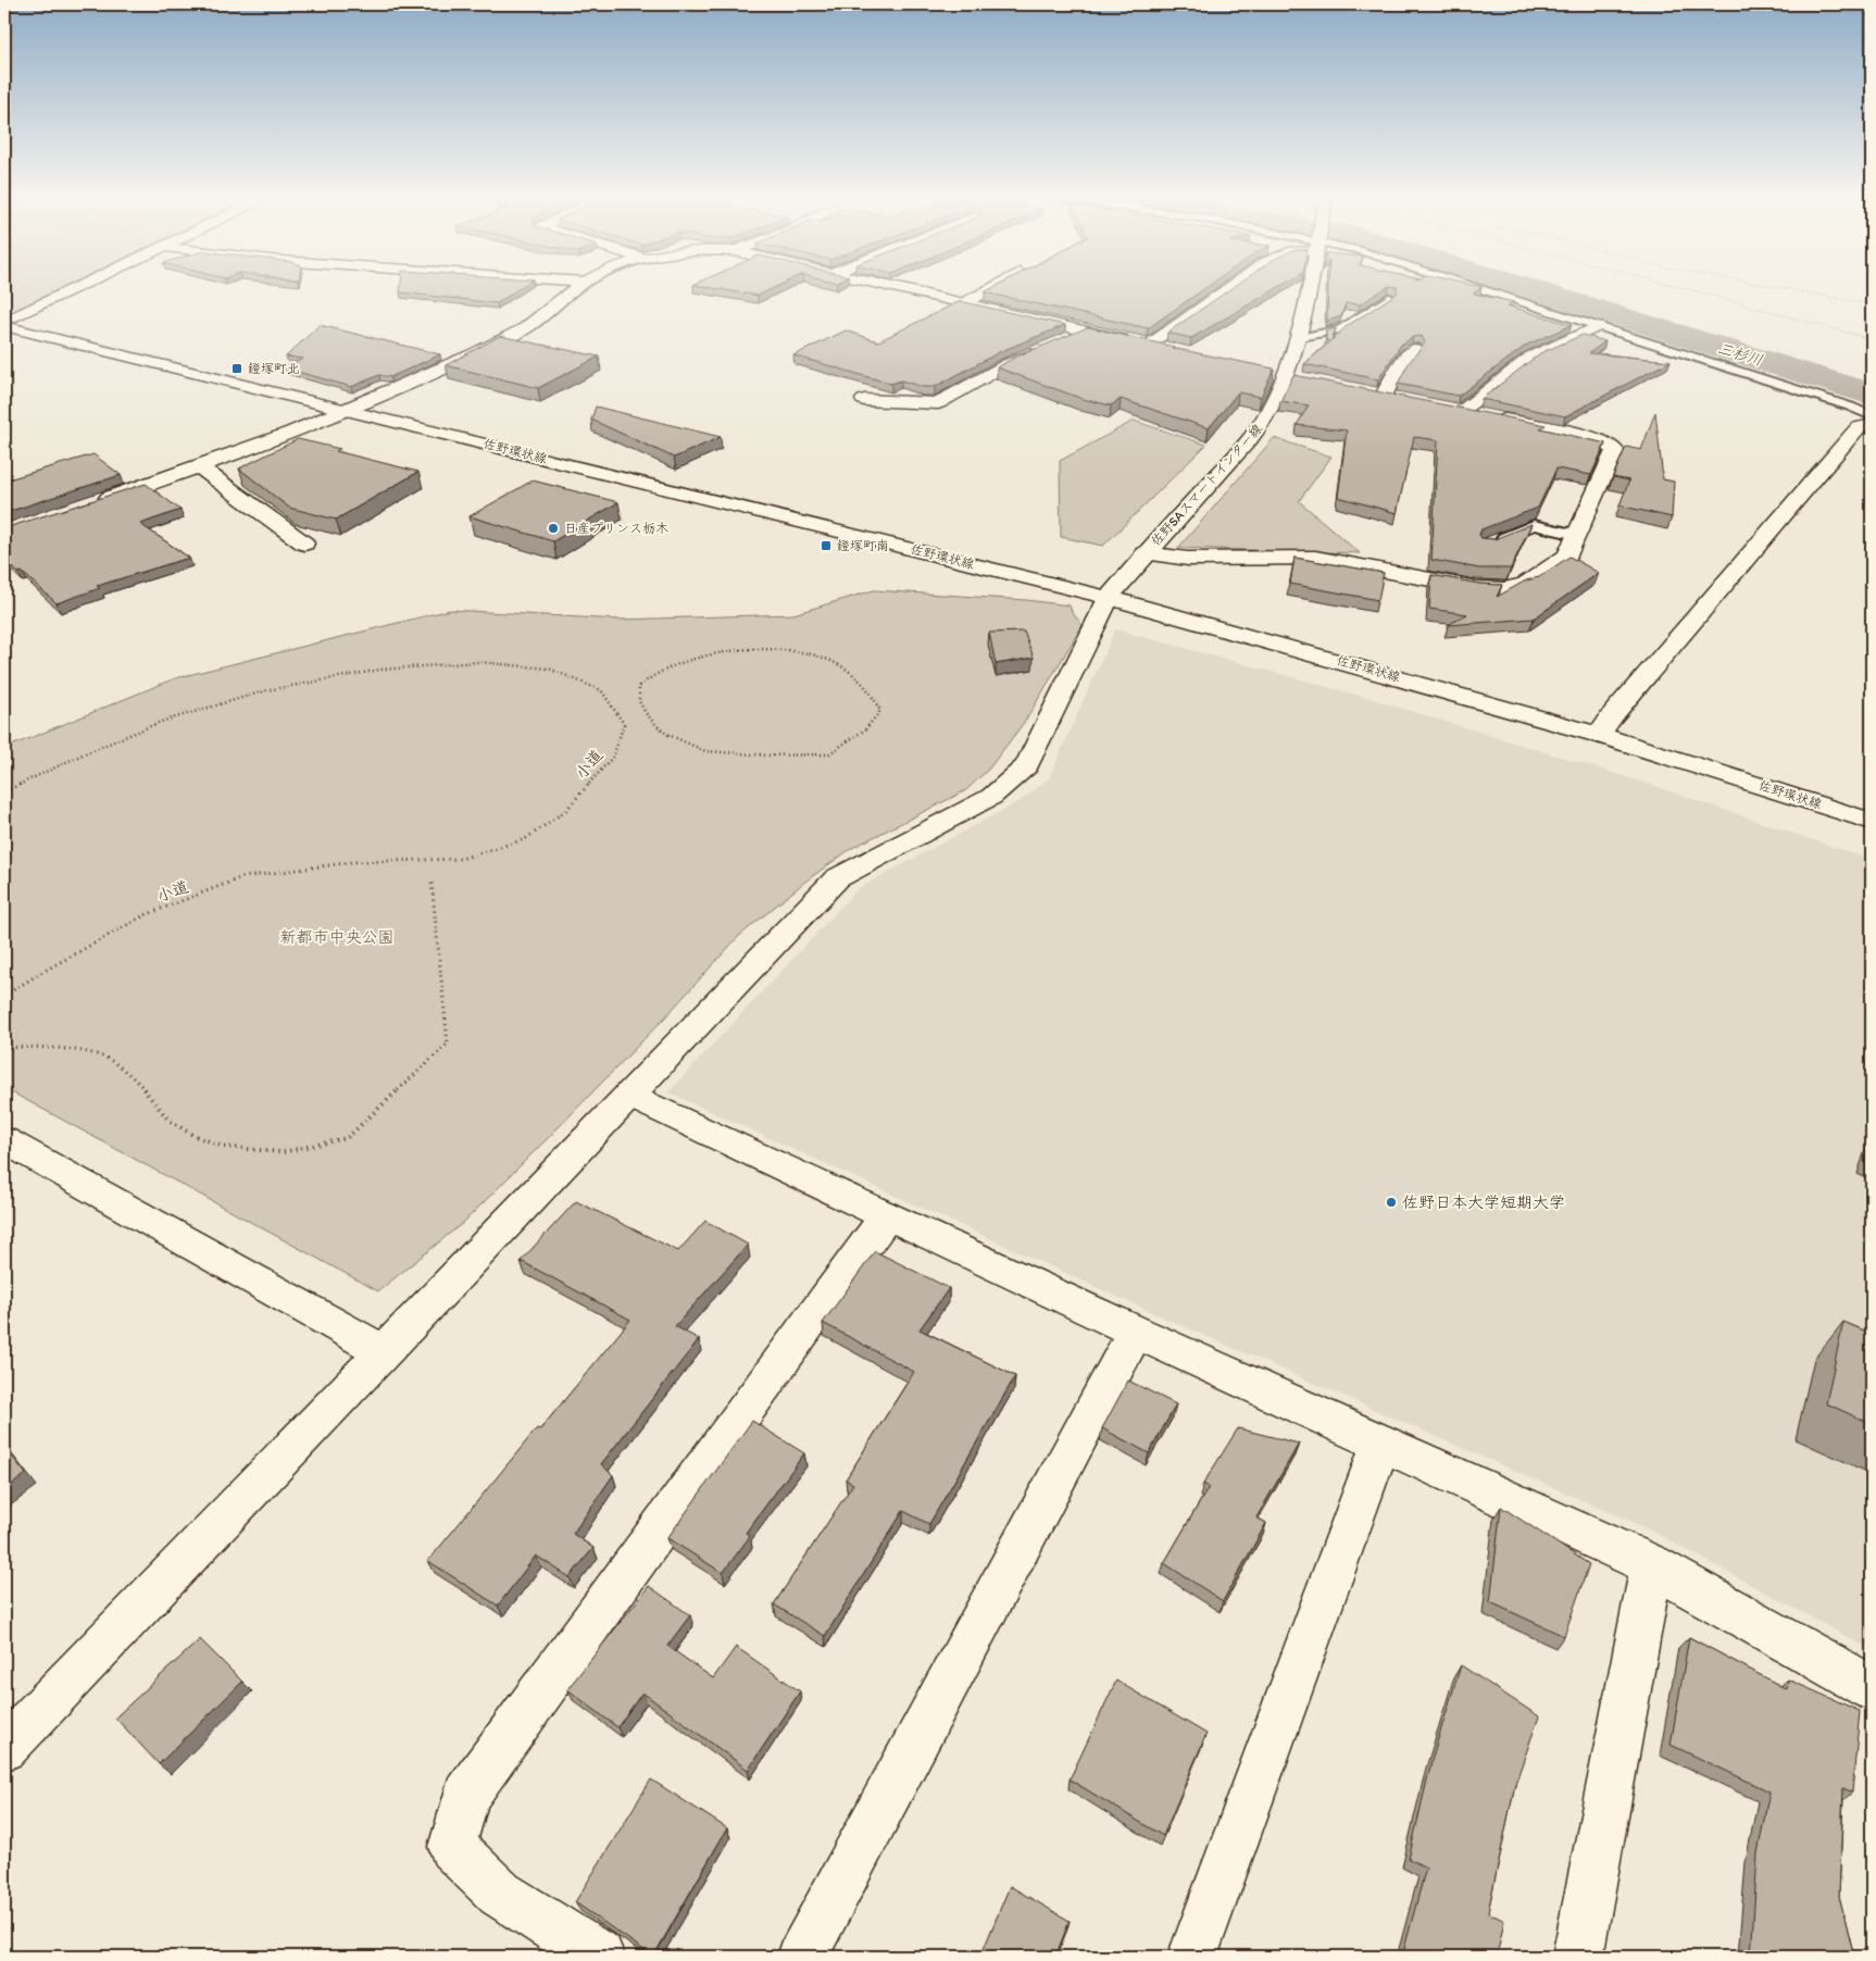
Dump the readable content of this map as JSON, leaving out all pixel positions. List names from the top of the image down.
{
  "streets": {
    "street": ["佐野環状線", "佐野SAスマートインター線"],
    "path": ["小道"]
  },
  "crossings": [
    ["佐野環状線", "佐野SAスマートインター線"]
  ],
  "water": ["三杉川"],
  "parks": ["新都市中央公園"],
  "places": {
    "transit": ["鐙塚町北", "鐙塚町南"],
    "other": ["日産プリンス栃木", "佐野日本大学短期大学"]
  }
}
